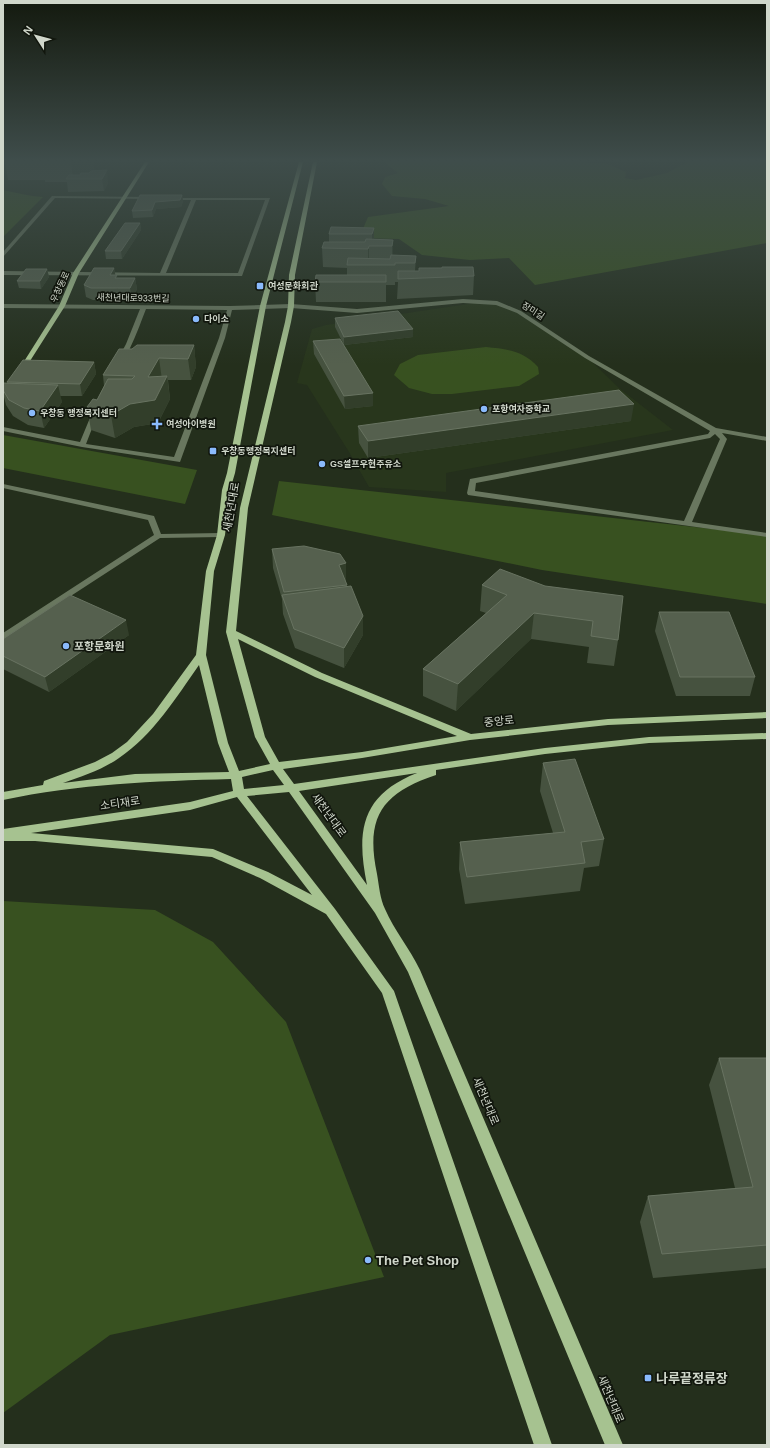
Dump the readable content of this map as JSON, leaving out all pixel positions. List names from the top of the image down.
{
  "streets": {
    "main road": [
      "우창동로",
      "새천년대로",
      "중앙로",
      "소티재로"
    ],
    "street": ["새천년대로933번길", "장미길"]
  },
  "crossings": [
    ["우창동로", "새천년대로933번길"],
    ["새천년대로933번길", "장미길"],
    ["새천년대로933번길", "새천년대로"],
    ["장미길", "새천년대로"],
    ["새천년대로", "중앙로"],
    ["새천년대로", "소티재로"],
    ["중앙로", "소티재로"]
  ],
  "places": {
    "transit": ["여성문화회관", "우창동행정복지센터", "나루끝정류장"],
    "other": [
      "다이소",
      "포항여자중학교",
      "우창동 행정복지센터",
      "GS셀프우현주유소",
      "포항문화원",
      "The Pet Shop"
    ],
    "health": ["여성아이병원"]
  },
  "north": "top left"
}
